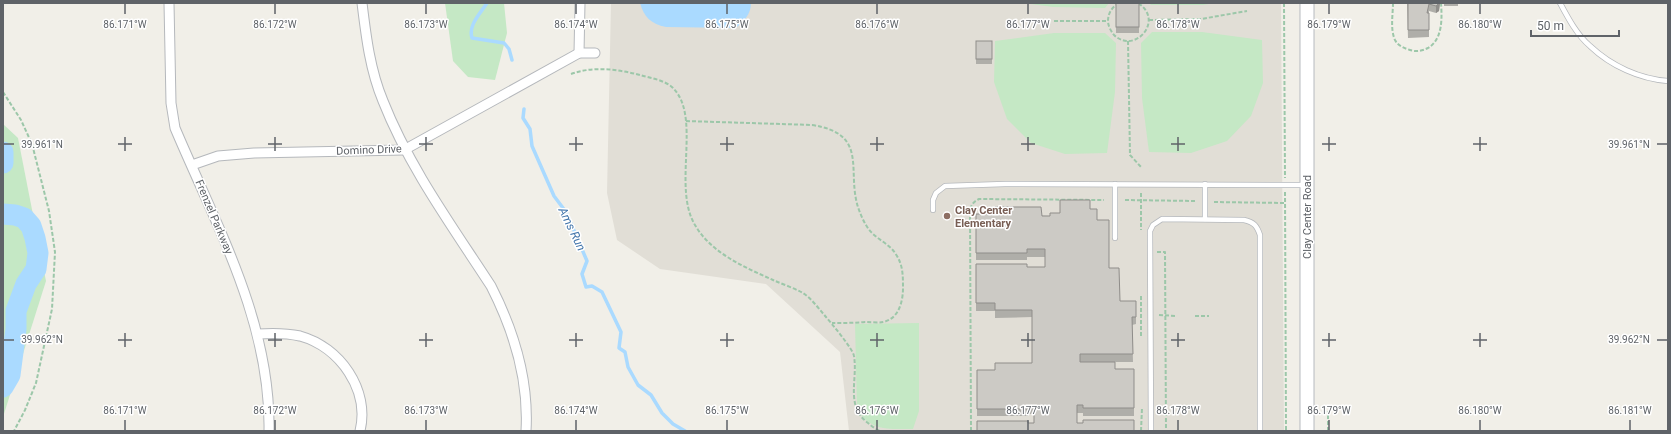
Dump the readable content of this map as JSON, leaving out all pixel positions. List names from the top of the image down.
{
  "streets": {
    "street": ["Domino Drive", "Frenzel Parkway", "Clay Center Road"]
  },
  "crossings": [
    ["Domino Drive", "Frenzel Parkway"]
  ],
  "water": ["Ams Run"],
  "places": ["Clay Center Elementary"],
  "scale_bar": "50 m",
  "coordinates": [
    "86.171°W",
    "86.172°W",
    "86.173°W",
    "86.174°W",
    "86.175°W",
    "86.176°W",
    "86.177°W",
    "86.178°W",
    "86.179°W",
    "86.180°W",
    "39.961°N",
    "39.962°N",
    "86.181°W"
  ]
}
